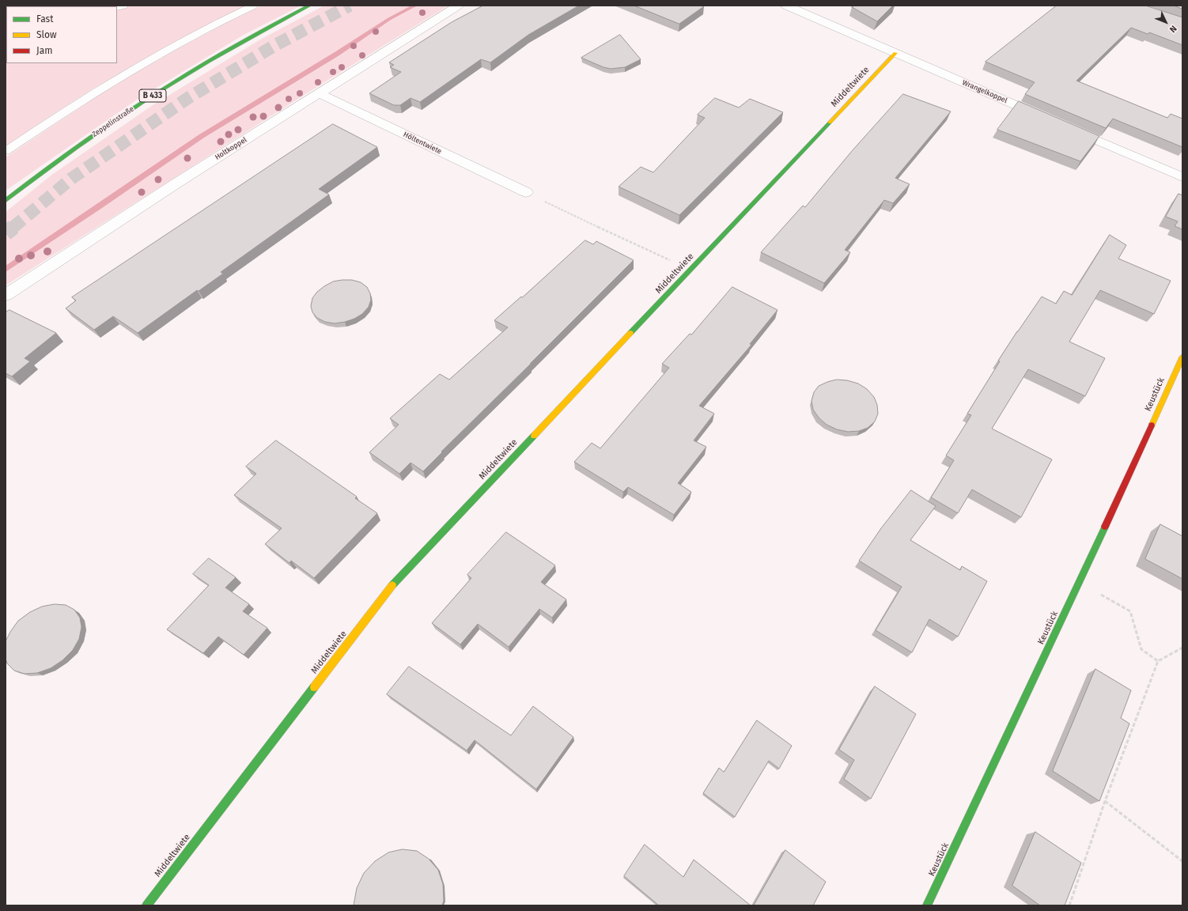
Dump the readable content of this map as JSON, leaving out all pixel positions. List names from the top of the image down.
{
  "streets": {
    "main road": [
      "Middeltwiete",
      "B 433",
      "Zeppelinstraße",
      "Keustück"
    ],
    "street": ["Wrangelkoppel", "Höltentwiete", "Holtkoppel"]
  },
  "crossings": [
    ["Middeltwiete", "Wrangelkoppel"],
    ["Höltentwiete", "Holtkoppel"]
  ],
  "legend": ["Fast", "Slow", "Jam"],
  "north": "bottom right"
}
